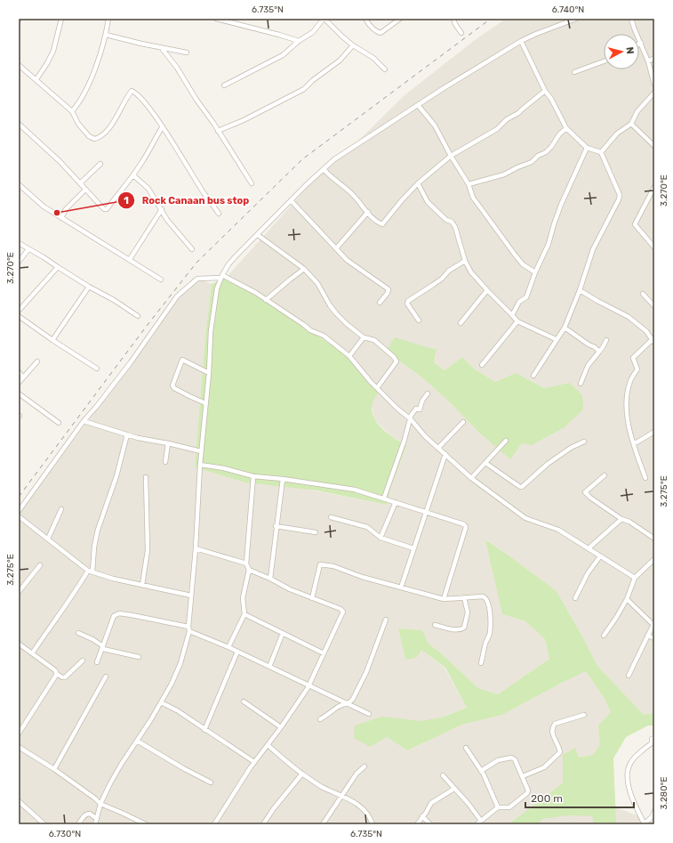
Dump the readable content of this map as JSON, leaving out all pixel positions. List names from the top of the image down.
{
  "places": ["Rock Canaan bus stop"],
  "scale_bar": "200 m",
  "north": "right",
  "coordinates": [
    "6.735°N",
    "6.740°N",
    "3.270°E",
    "3.275°E",
    "3.280°E",
    "6.730°N"
  ]
}
